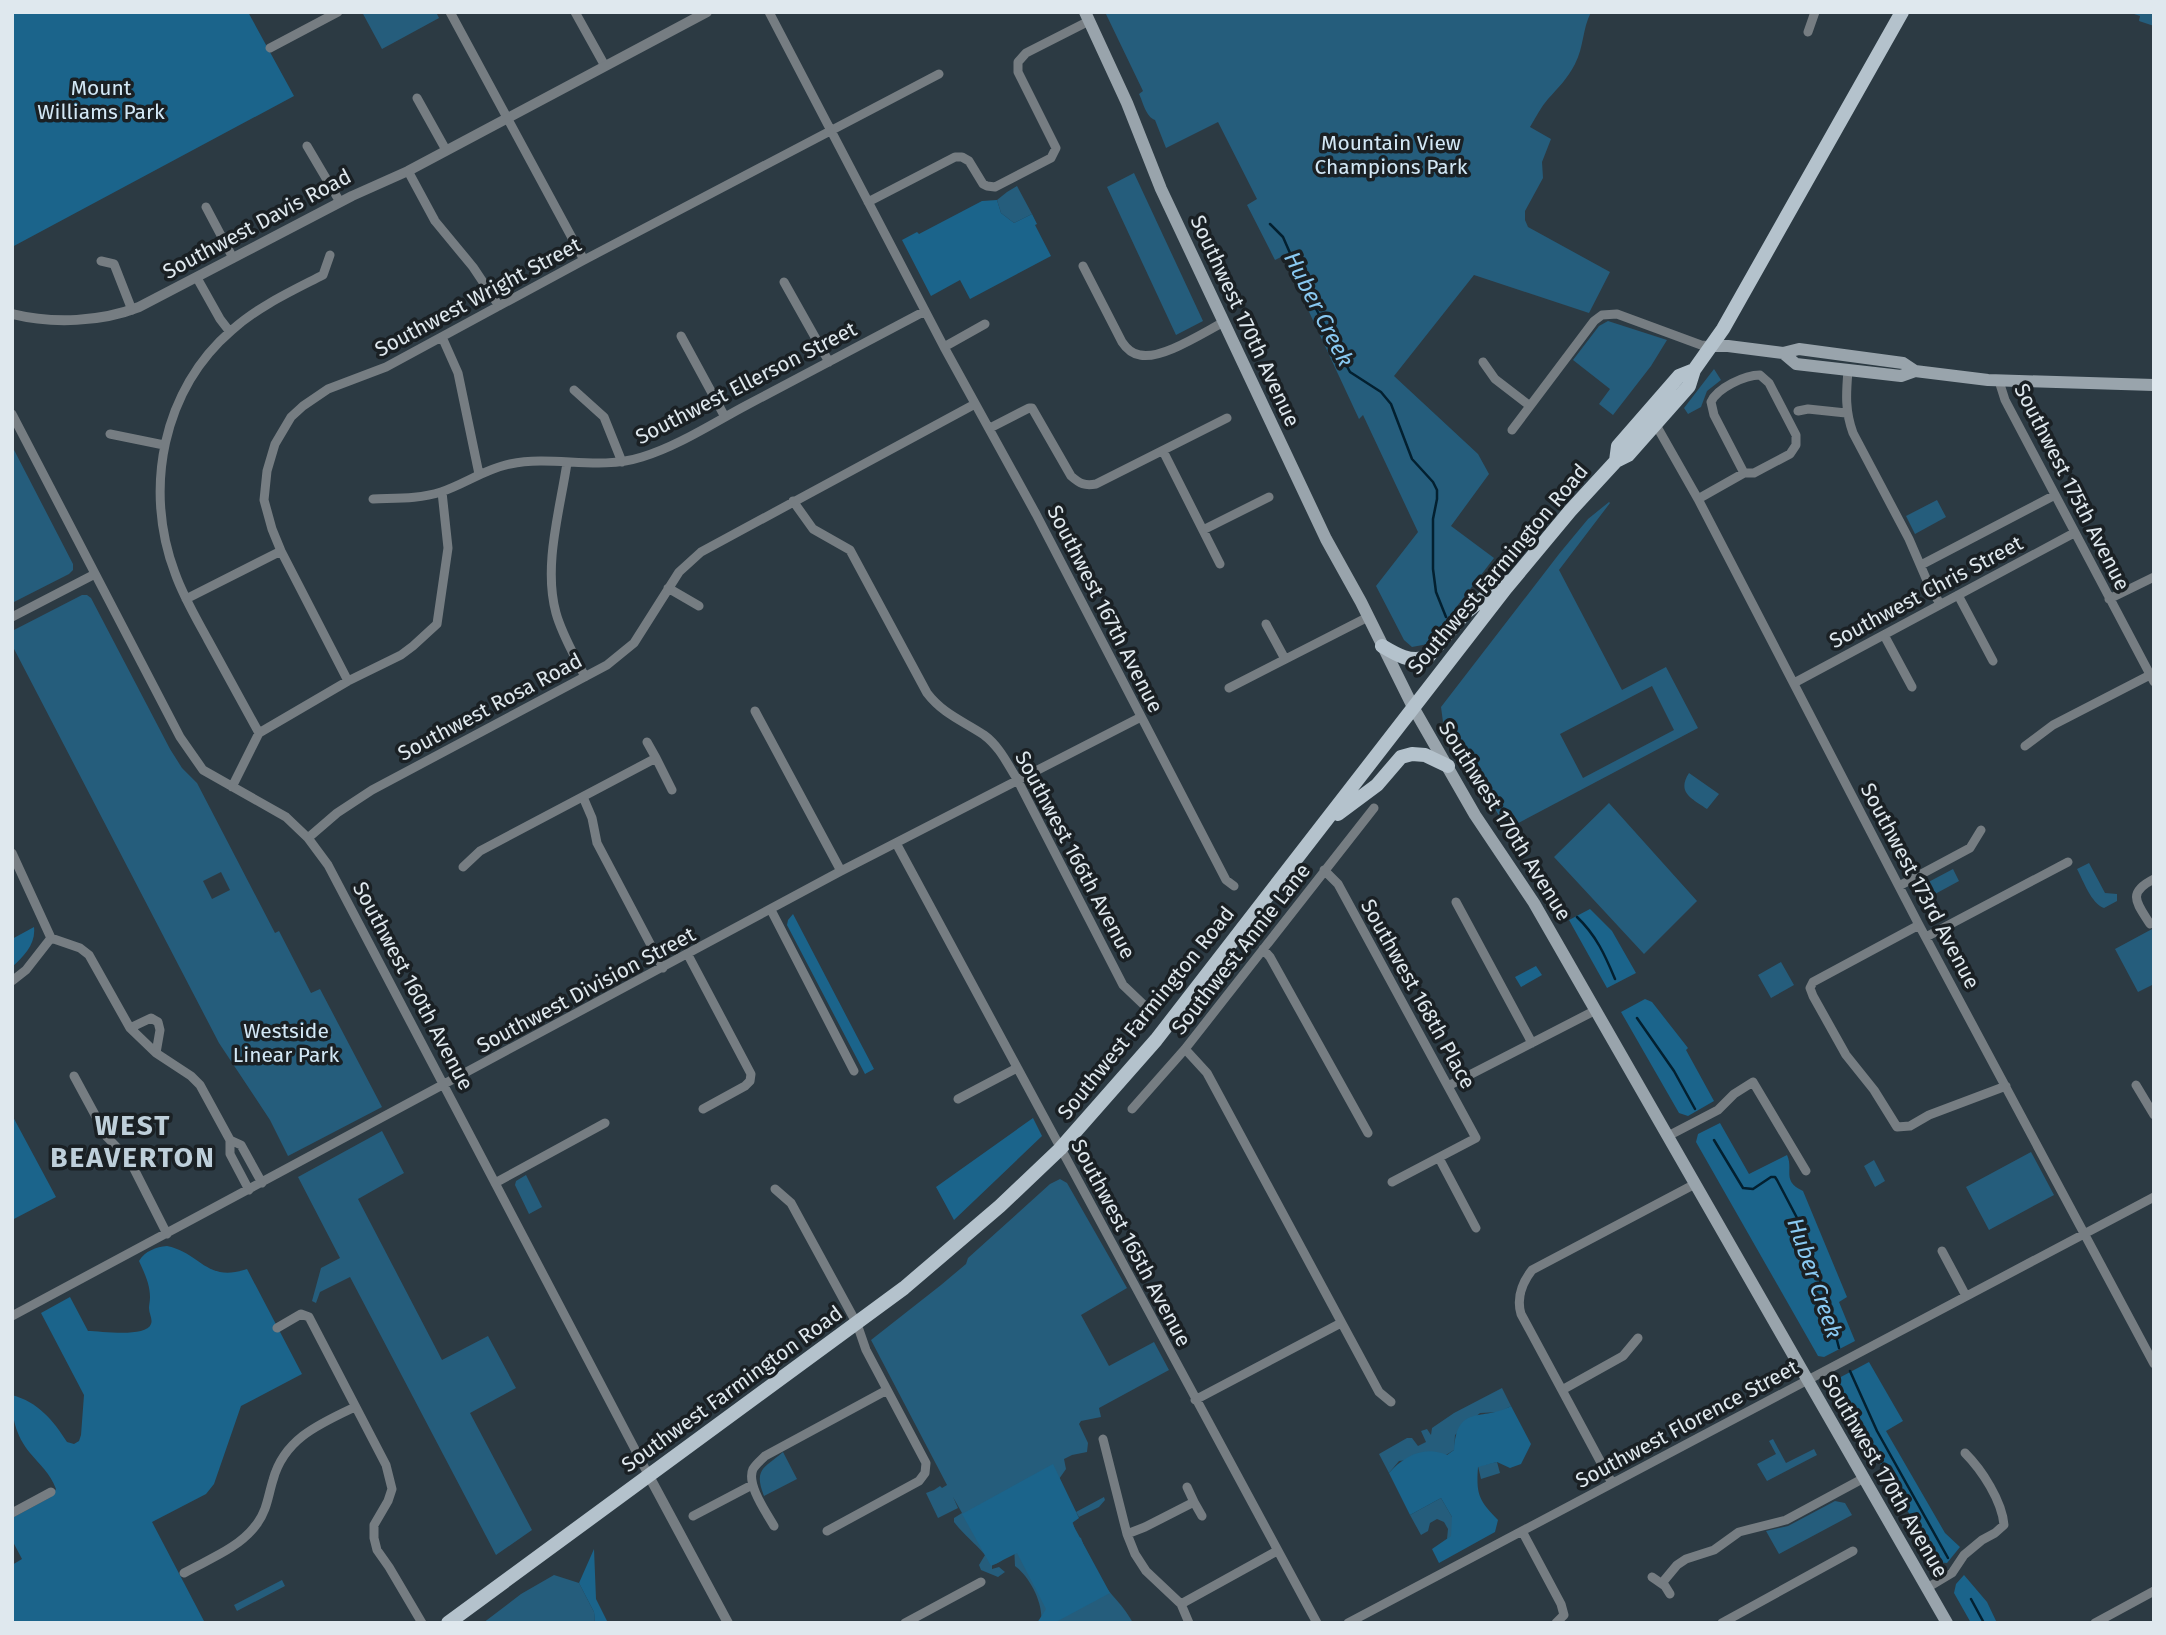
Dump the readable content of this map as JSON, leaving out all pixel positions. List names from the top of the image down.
{
  "streets": {
    "main road": ["Southwest 170th Avenue", "Southwest Farmington Road"],
    "street": [
      "Southwest Davis Road",
      "Southwest Wright Street",
      "Southwest Ellerson Street",
      "Southwest 175th Avenue",
      "Southwest Chris Street",
      "Southwest 167th Avenue",
      "Southwest Rosa Road",
      "Southwest 166th Avenue",
      "Southwest 173rd Avenue",
      "Southwest Annie Lane",
      "Southwest 160th Avenue",
      "Southwest Division Street",
      "Southwest 168th Place",
      "Southwest 165th Avenue",
      "Southwest Florence Street"
    ]
  },
  "crossings": [
    ["Southwest Wright Street", "Southwest 167th Avenue"],
    ["Southwest 170th Avenue", "Southwest Farmington Road"],
    ["Southwest 170th Avenue", "Southwest Florence Street"],
    ["Southwest Ellerson Street", "Southwest 167th Avenue"],
    ["Southwest 175th Avenue", "Southwest Chris Street"],
    ["Southwest Farmington Road", "Southwest 173rd Avenue"],
    ["Southwest Farmington Road", "Southwest 160th Avenue"],
    ["Southwest Farmington Road", "Southwest 165th Avenue"],
    ["Southwest Chris Street", "Southwest 173rd Avenue"],
    ["Southwest 167th Avenue", "Southwest Rosa Road"],
    ["Southwest 167th Avenue", "Southwest Division Street"],
    ["Southwest Rosa Road", "Southwest 166th Avenue"],
    ["Southwest Rosa Road", "Southwest 160th Avenue"],
    ["Southwest 166th Avenue", "Southwest Division Street"],
    ["Southwest 173rd Avenue", "Southwest Florence Street"],
    ["Southwest Annie Lane", "Southwest 168th Place"],
    ["Southwest 160th Avenue", "Southwest Division Street"],
    ["Southwest Division Street", "Southwest 165th Avenue"]
  ],
  "districts": ["WEST BEAVERTON"],
  "water": ["Huber Creek"],
  "parks": ["Mount Williams Park", "Mountain View Champions Park", "Westside Linear Park"]
}
